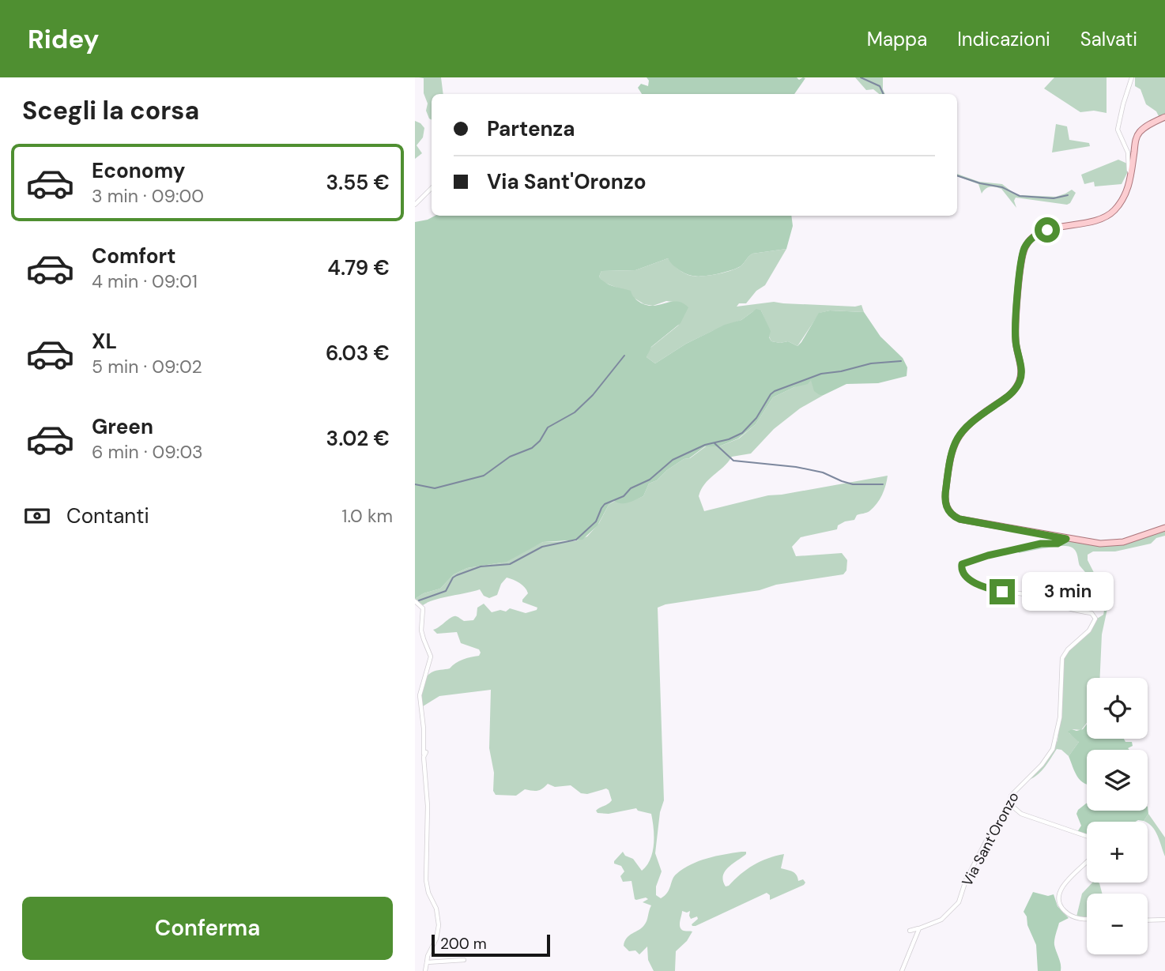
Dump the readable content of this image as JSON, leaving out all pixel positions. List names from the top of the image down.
{
  "streets": {
    "street": ["Via Sant'Oronzo"]
  },
  "scale_bar": "200 m",
  "page": {
    "header": "Ridey",
    "nav": ["Mappa", "Indicazioni", "Salvati"],
    "heading": "Scegli la corsa",
    "banner": ["Partenza", "Via Sant'Oronzo"],
    "list": [
      {
        "name": "Economy",
        "note": "3 min · 09:00",
        "value": "3.55 €"
      },
      {
        "name": "Comfort",
        "note": "4 min · 09:01",
        "value": "4.79 €"
      },
      {
        "name": "XL",
        "note": "5 min · 09:02",
        "value": "6.03 €"
      },
      {
        "name": "Green",
        "note": "6 min · 09:03",
        "value": "3.02 €"
      }
    ],
    "pay": ["Contanti", "1.0 km"],
    "bubble": "3 min",
    "map_buttons": ["+", "−"],
    "buttons": "Conferma",
    "scale": "200 m"
  }
}
